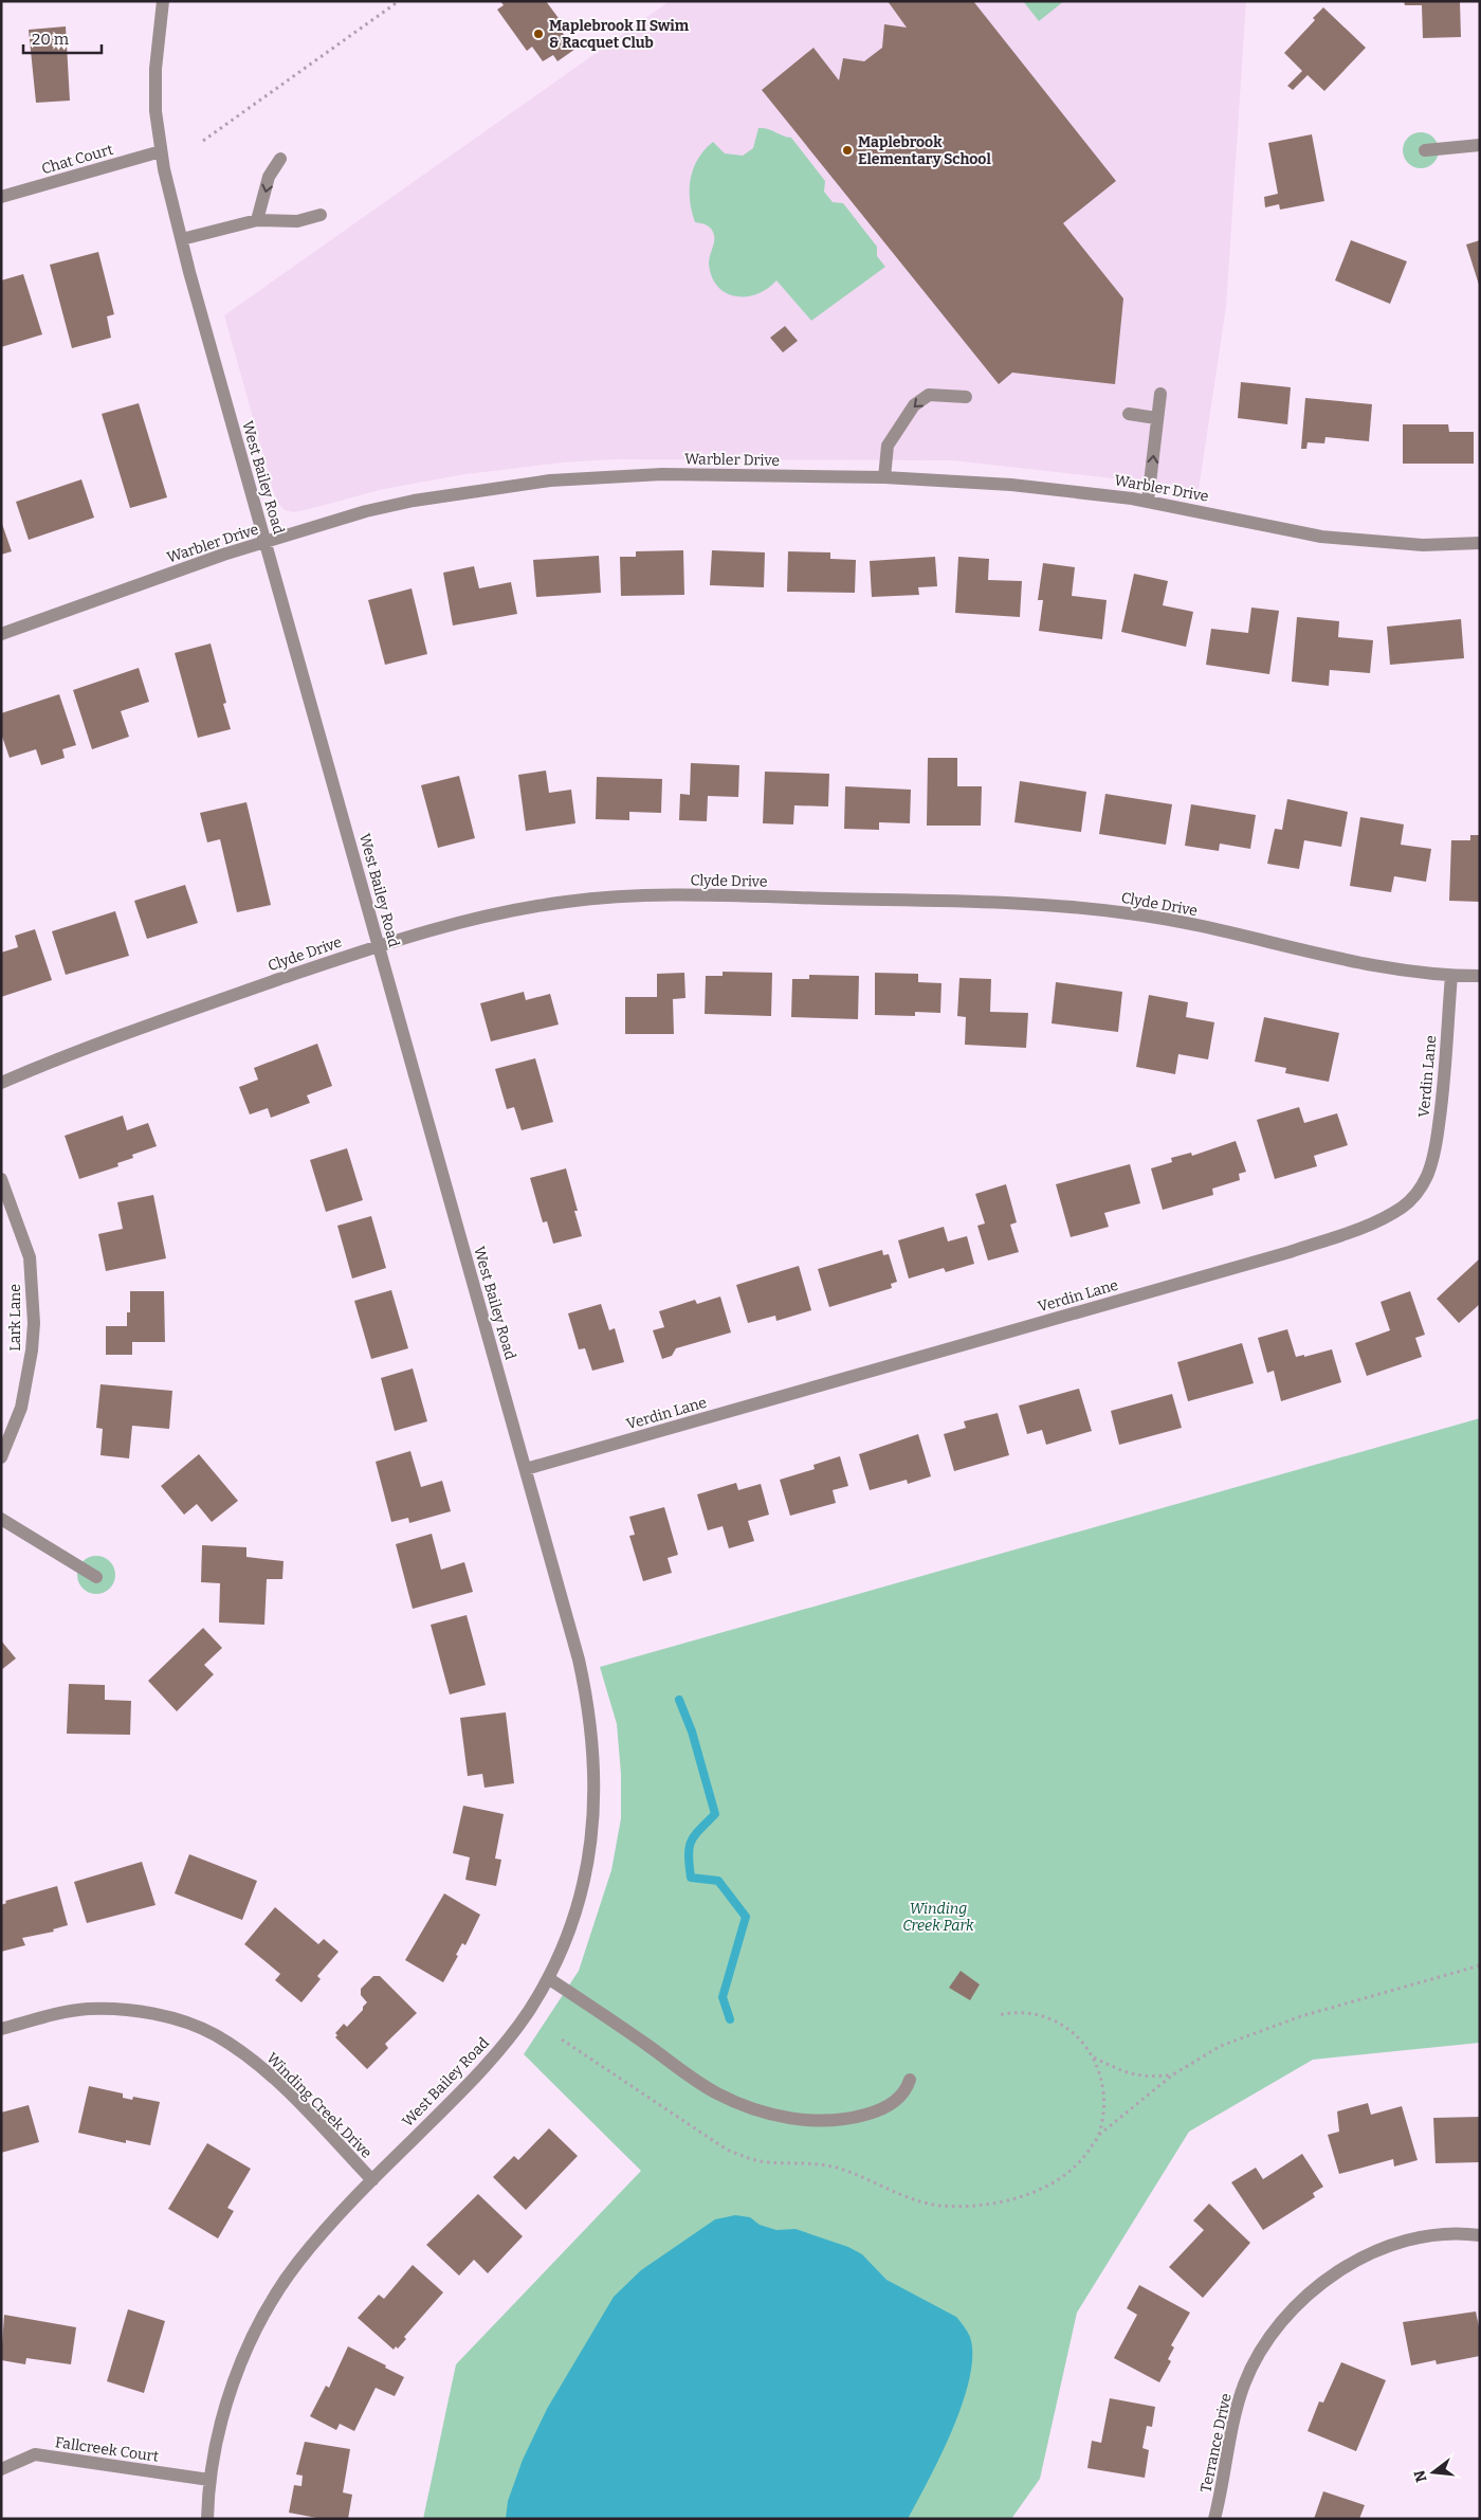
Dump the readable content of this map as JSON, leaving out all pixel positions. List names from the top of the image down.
{
  "streets": {
    "street": [
      "Chat Court",
      "Warbler Drive",
      "West Bailey Road",
      "Clyde Drive",
      "Verdin Lane",
      "Lark Lane",
      "Winding Creek Drive",
      "Terrance Drive",
      "Fallcreek Court"
    ]
  },
  "crossings": [
    ["Chat Court", "West Bailey Road"],
    ["Warbler Drive", "West Bailey Road"],
    ["West Bailey Road", "Clyde Drive"],
    ["West Bailey Road", "Verdin Lane"],
    ["West Bailey Road", "Winding Creek Drive"],
    ["West Bailey Road", "Fallcreek Court"],
    ["Clyde Drive", "Verdin Lane"]
  ],
  "parks": ["Winding Creek Park"],
  "places": ["Maplebrook II Swim & Racquet Club", "Maplebrook Elementary School"],
  "scale_bar": "20 m",
  "north": "left"
}
